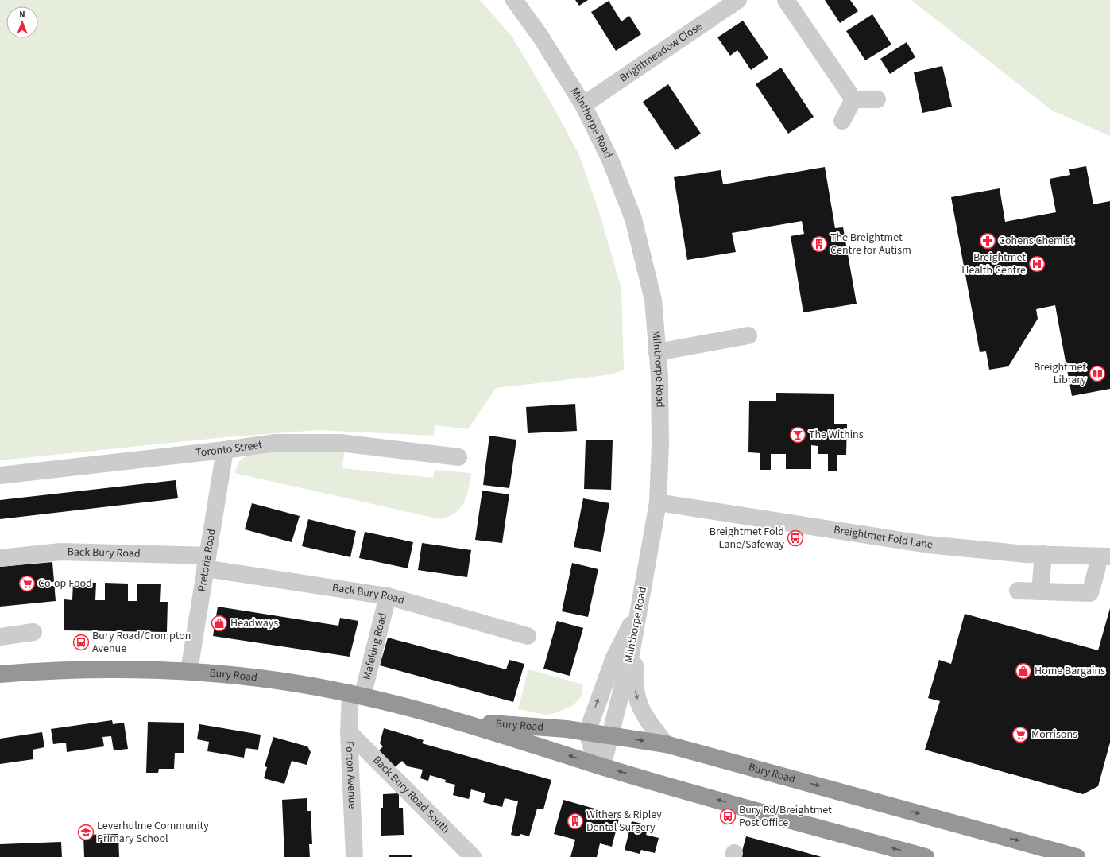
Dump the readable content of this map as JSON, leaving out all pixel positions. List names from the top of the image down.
{
  "streets": {
    "highway": ["Bury Road"],
    "street": [
      "Brightmeadow Close",
      "Milnthorpe Road",
      "Toronto Street",
      "Breightmet Fold Lane",
      "Back Bury Road",
      "Pretoria Road",
      "Mafeking Road",
      "Forton Avenue",
      "Back Bury Road South"
    ]
  },
  "crossings": [
    ["Brightmeadow Close", "Milnthorpe Road"],
    ["Milnthorpe Road", "Breightmet Fold Lane"],
    ["Milnthorpe Road", "Bury Road"],
    ["Toronto Street", "Pretoria Road"],
    ["Back Bury Road", "Pretoria Road"],
    ["Back Bury Road", "Mafeking Road"],
    ["Pretoria Road", "Bury Road"],
    ["Mafeking Road", "Bury Road"],
    ["Mafeking Road", "Forton Avenue"],
    ["Bury Road", "Forton Avenue"],
    ["Forton Avenue", "Back Bury Road South"]
  ],
  "places": {
    "pharmacy": ["Cohens Chemist"],
    "building": ["The Breightmet Centre for Autism", "Withers & Ripley Dental Surgery"],
    "hospital": ["Breightmet Health Centre"],
    "library": ["Breightmet Library"],
    "bar": ["The Withins"],
    "bus stop": ["Breightmet Fold Lane/Safeway", "Bury Road/Crompton Avenue", "Bury Rd/Breightmet Post Office"],
    "supermarket": ["Co-op Food", "Morrisons"],
    "shop": ["Headways", "Home Bargains"],
    "school or university": ["Leverhulme Community Primary School"]
  },
  "north": "top"
}
